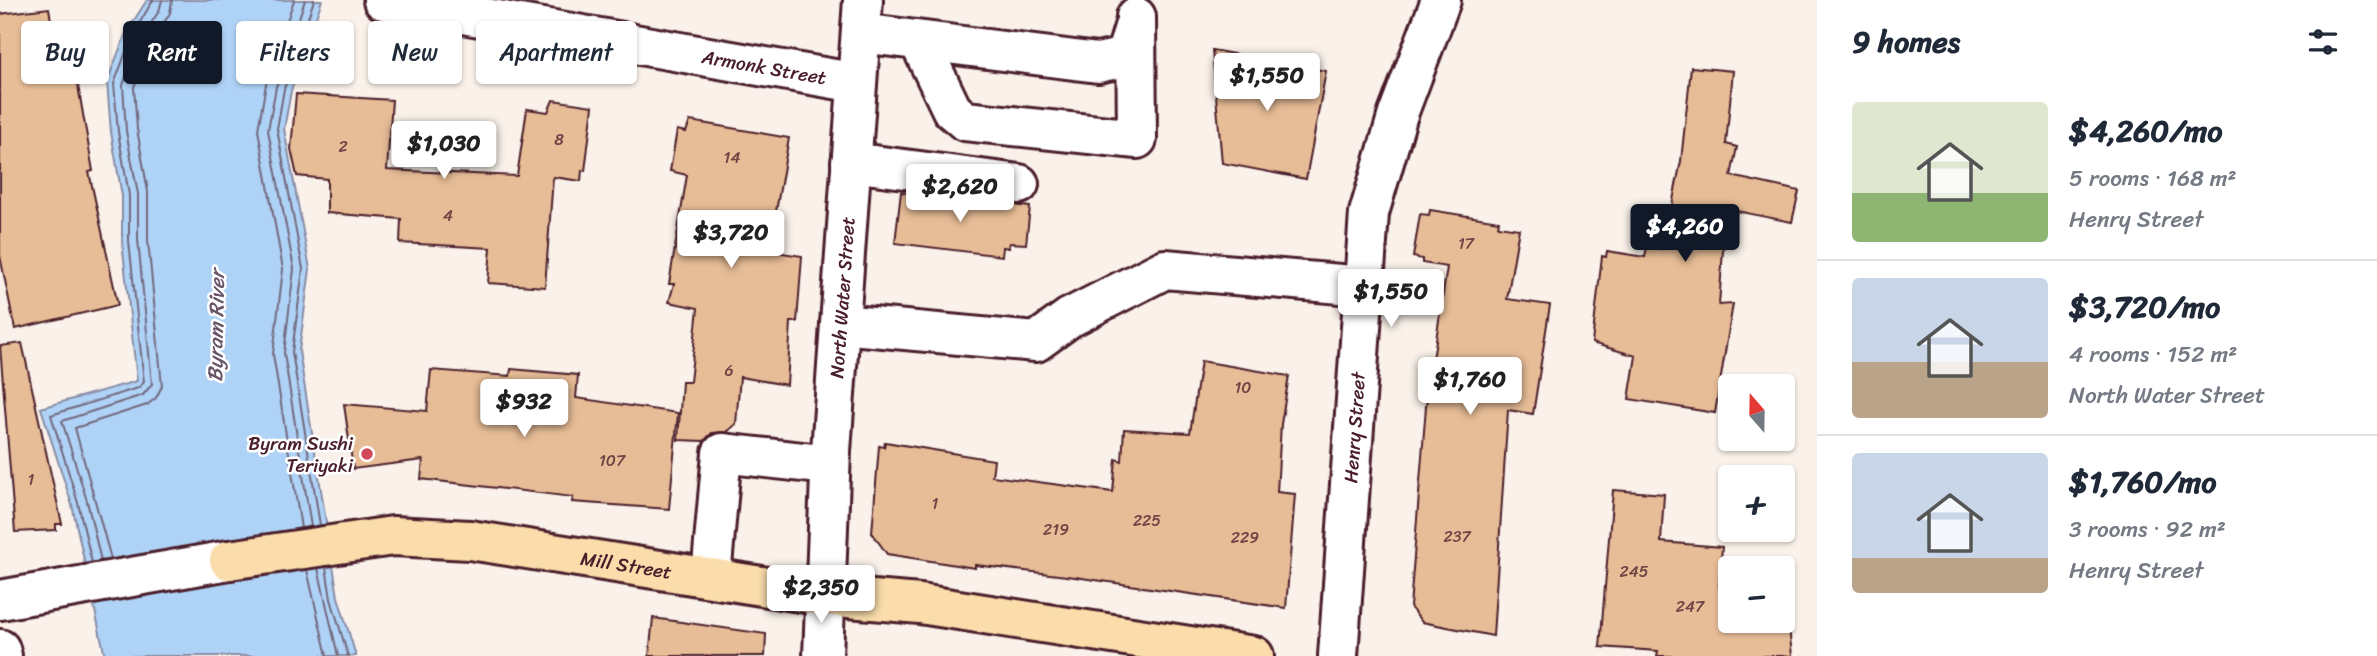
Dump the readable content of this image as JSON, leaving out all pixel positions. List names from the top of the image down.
{
  "streets": {
    "main road": ["Mill Street"],
    "street": ["Armonk Street", "North Water Street", "Henry Street"]
  },
  "crossings": [
    ["Armonk Street", "North Water Street"],
    ["North Water Street", "Mill Street"]
  ],
  "water": ["Byram River"],
  "places": ["Byram Sushi Teriyaki"],
  "house_numbers": [
    "8",
    "2",
    "14",
    "4",
    "17",
    "6",
    "10",
    "107",
    "1",
    "1",
    "225",
    "219",
    "237",
    "229",
    "245",
    "247"
  ],
  "north": "top",
  "page": {
    "heading": "9 homes",
    "chip": [
      "Buy",
      "Rent",
      "Filters",
      "New",
      "Apartment"
    ],
    "price": [
      "$1,550",
      "$1,030",
      "$2,620",
      "$4,260",
      "$3,720",
      "$1,550",
      "$1,760",
      "$932",
      "$2,350"
    ],
    "list": [
      {
        "name": "$4,260/mo",
        "note": "5 rooms · 168 m² · Henry Street"
      },
      {
        "name": "$3,720/mo",
        "note": "4 rooms · 152 m² · North Water Street"
      },
      {
        "name": "$1,760/mo",
        "note": "3 rooms · 92 m² · Henry Street"
      }
    ],
    "map_buttons": ["+", "−"]
  }
}
